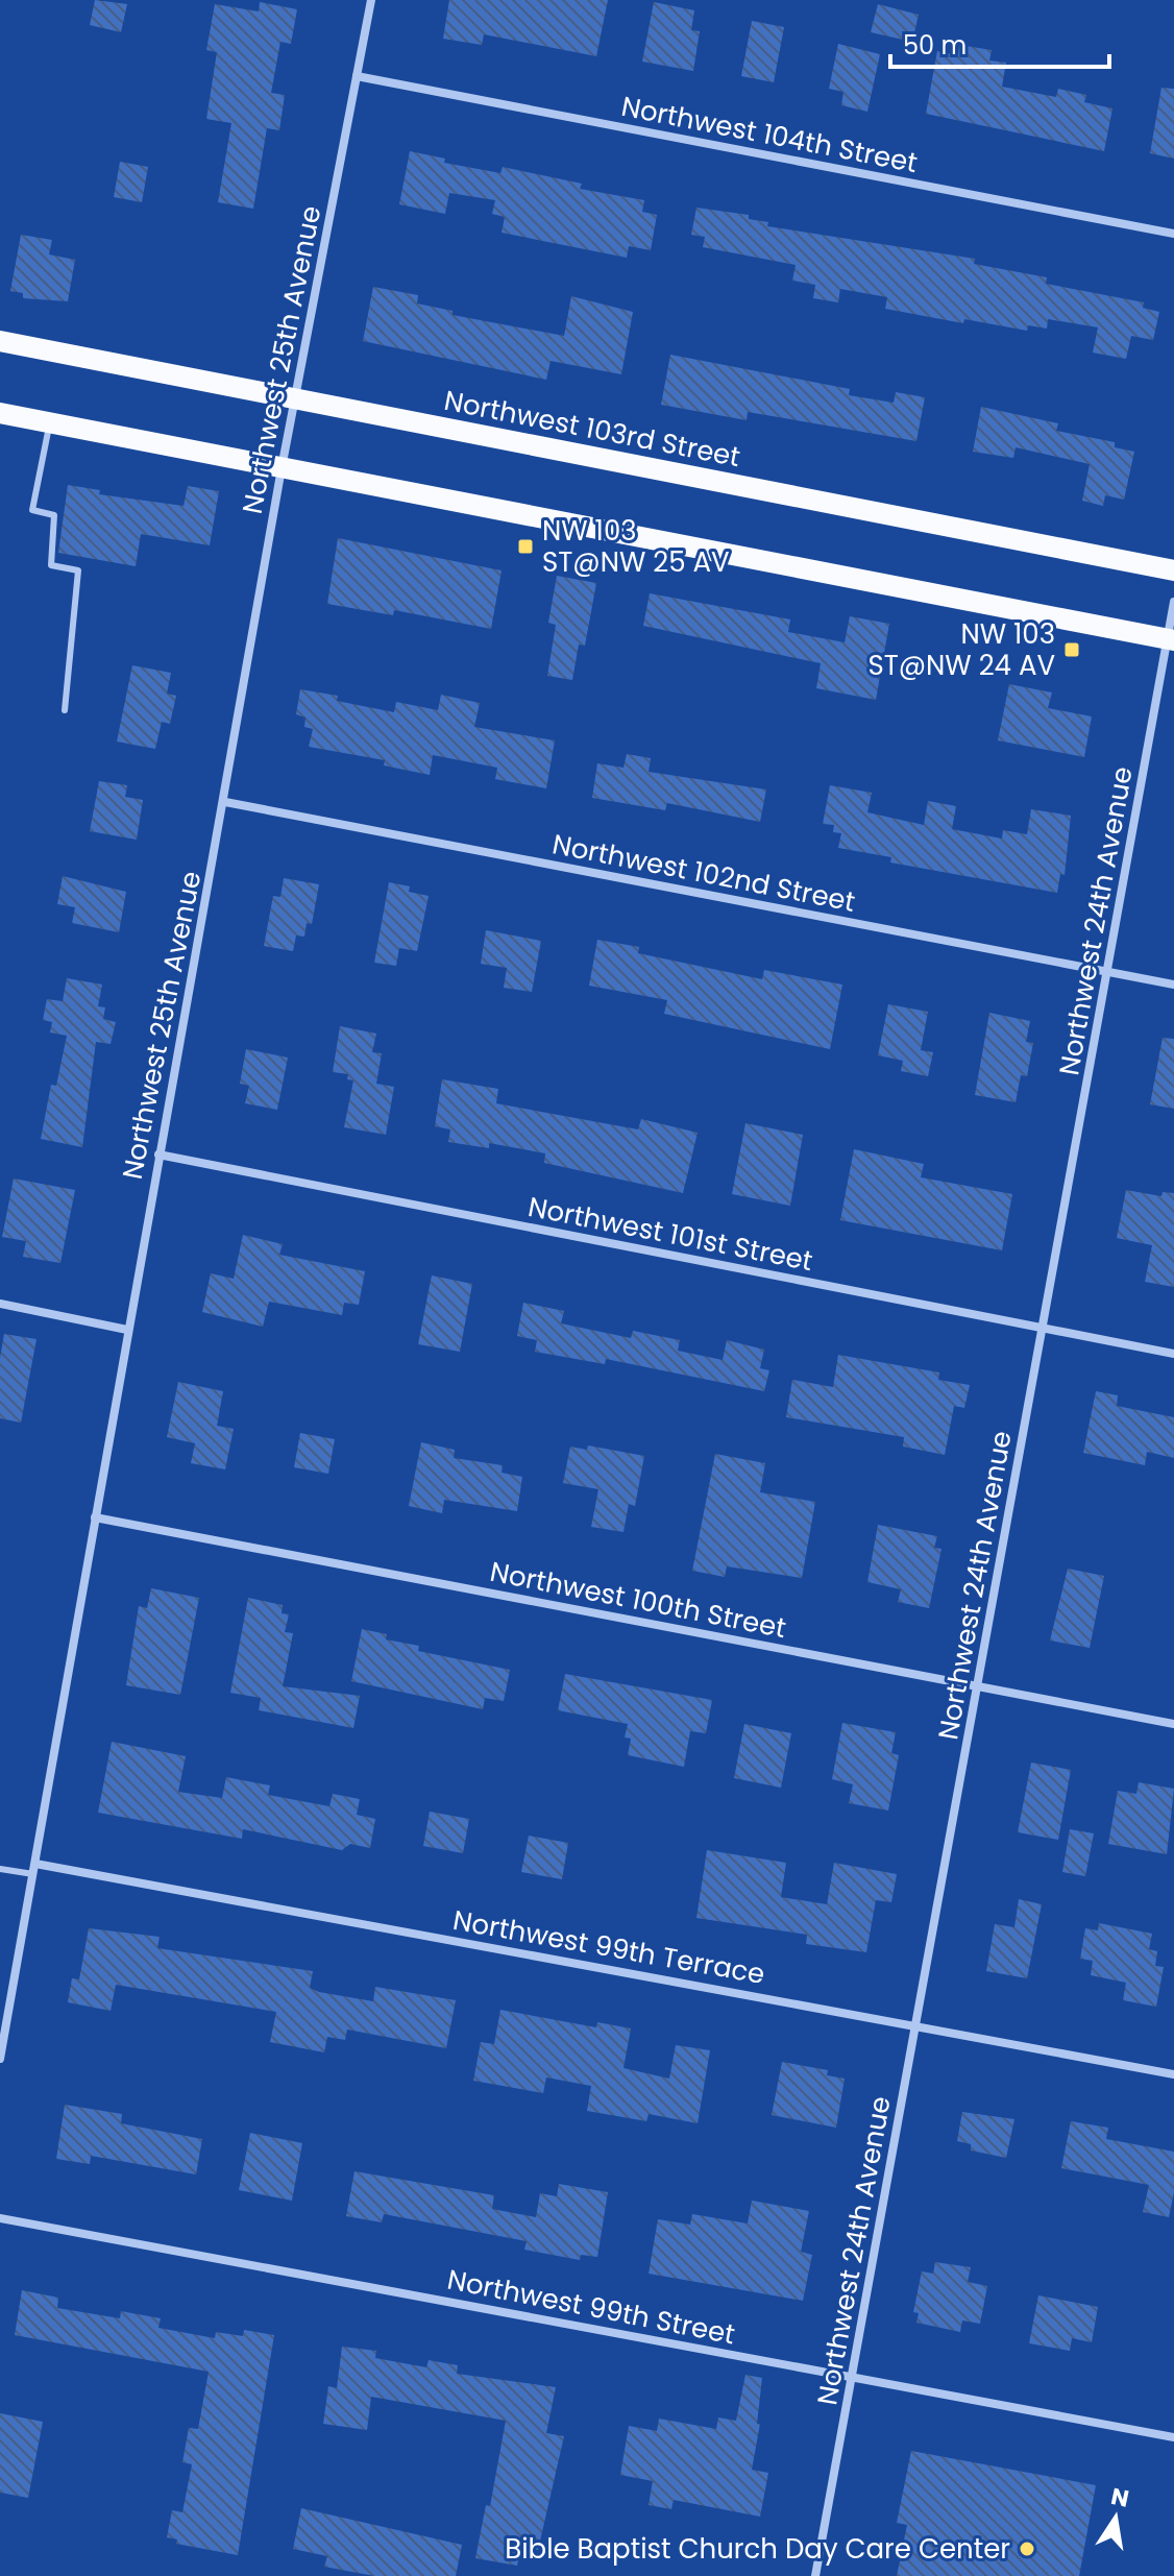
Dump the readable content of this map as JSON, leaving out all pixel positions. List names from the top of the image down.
{
  "streets": {
    "main road": ["Northwest 103rd Street"],
    "street": [
      "Northwest 104th Street",
      "Northwest 25th Avenue",
      "Northwest 102nd Street",
      "Northwest 24th Avenue",
      "Northwest 101st Street",
      "Northwest 100th Street",
      "Northwest 99th Terrace",
      "Northwest 99th Street"
    ]
  },
  "crossings": [
    ["Northwest 104th Street", "Northwest 25th Avenue"],
    ["Northwest 25th Avenue", "Northwest 103rd Street"],
    ["Northwest 25th Avenue", "Northwest 102nd Street"],
    ["Northwest 25th Avenue", "Northwest 101st Street"],
    ["Northwest 25th Avenue", "Northwest 100th Street"],
    ["Northwest 25th Avenue", "Northwest 99th Terrace"],
    ["Northwest 102nd Street", "Northwest 24th Avenue"],
    ["Northwest 24th Avenue", "Northwest 101st Street"],
    ["Northwest 24th Avenue", "Northwest 100th Street"],
    ["Northwest 24th Avenue", "Northwest 99th Terrace"],
    ["Northwest 24th Avenue", "Northwest 99th Street"]
  ],
  "places": {
    "transit": ["NW 103 ST@NW 25 AV", "NW 103 ST@NW 24 AV"],
    "other": ["Bible Baptist Church Day Care Center"]
  },
  "scale_bar": "50 m",
  "north": "top"
}
